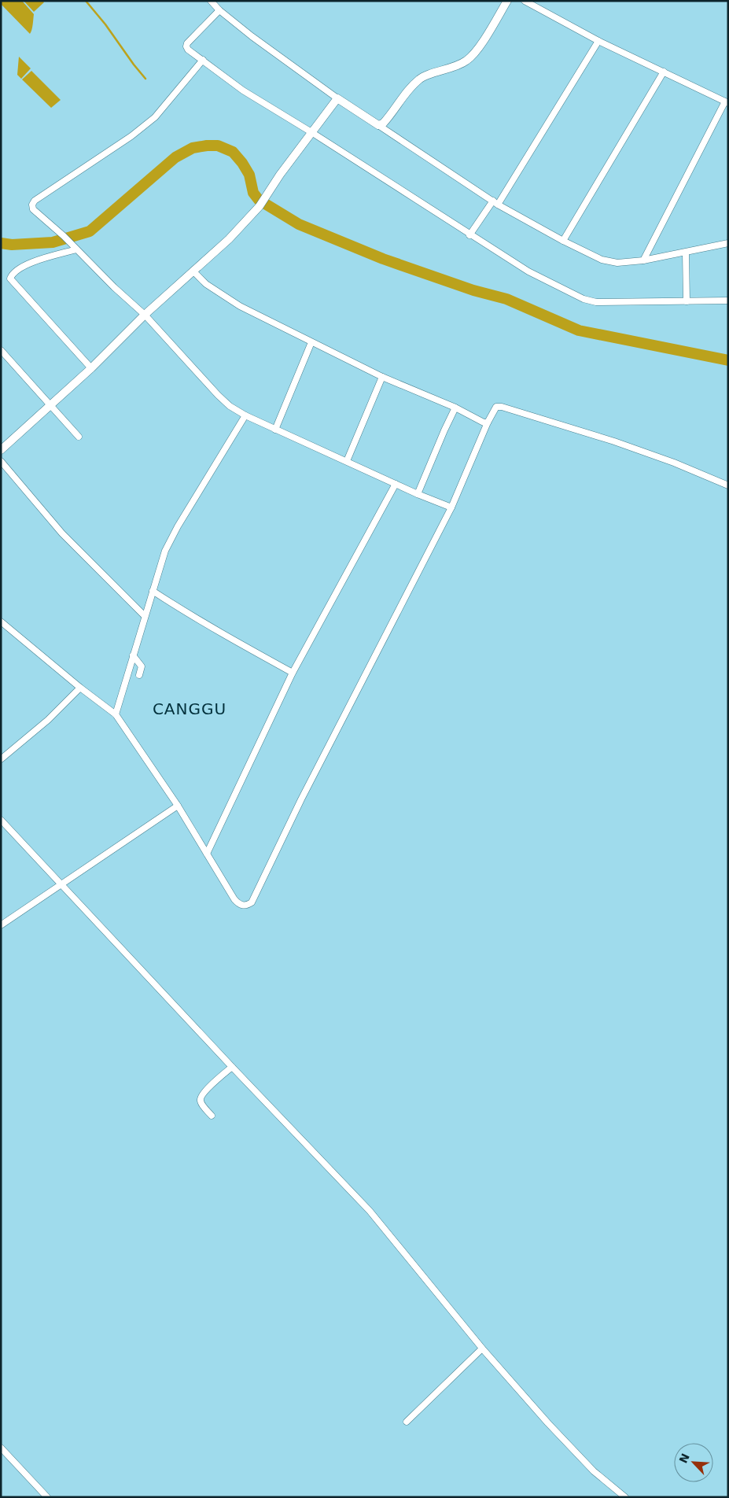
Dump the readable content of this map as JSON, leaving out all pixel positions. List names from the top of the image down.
{
  "districts": ["CANGGU"],
  "north": "top left"
}
